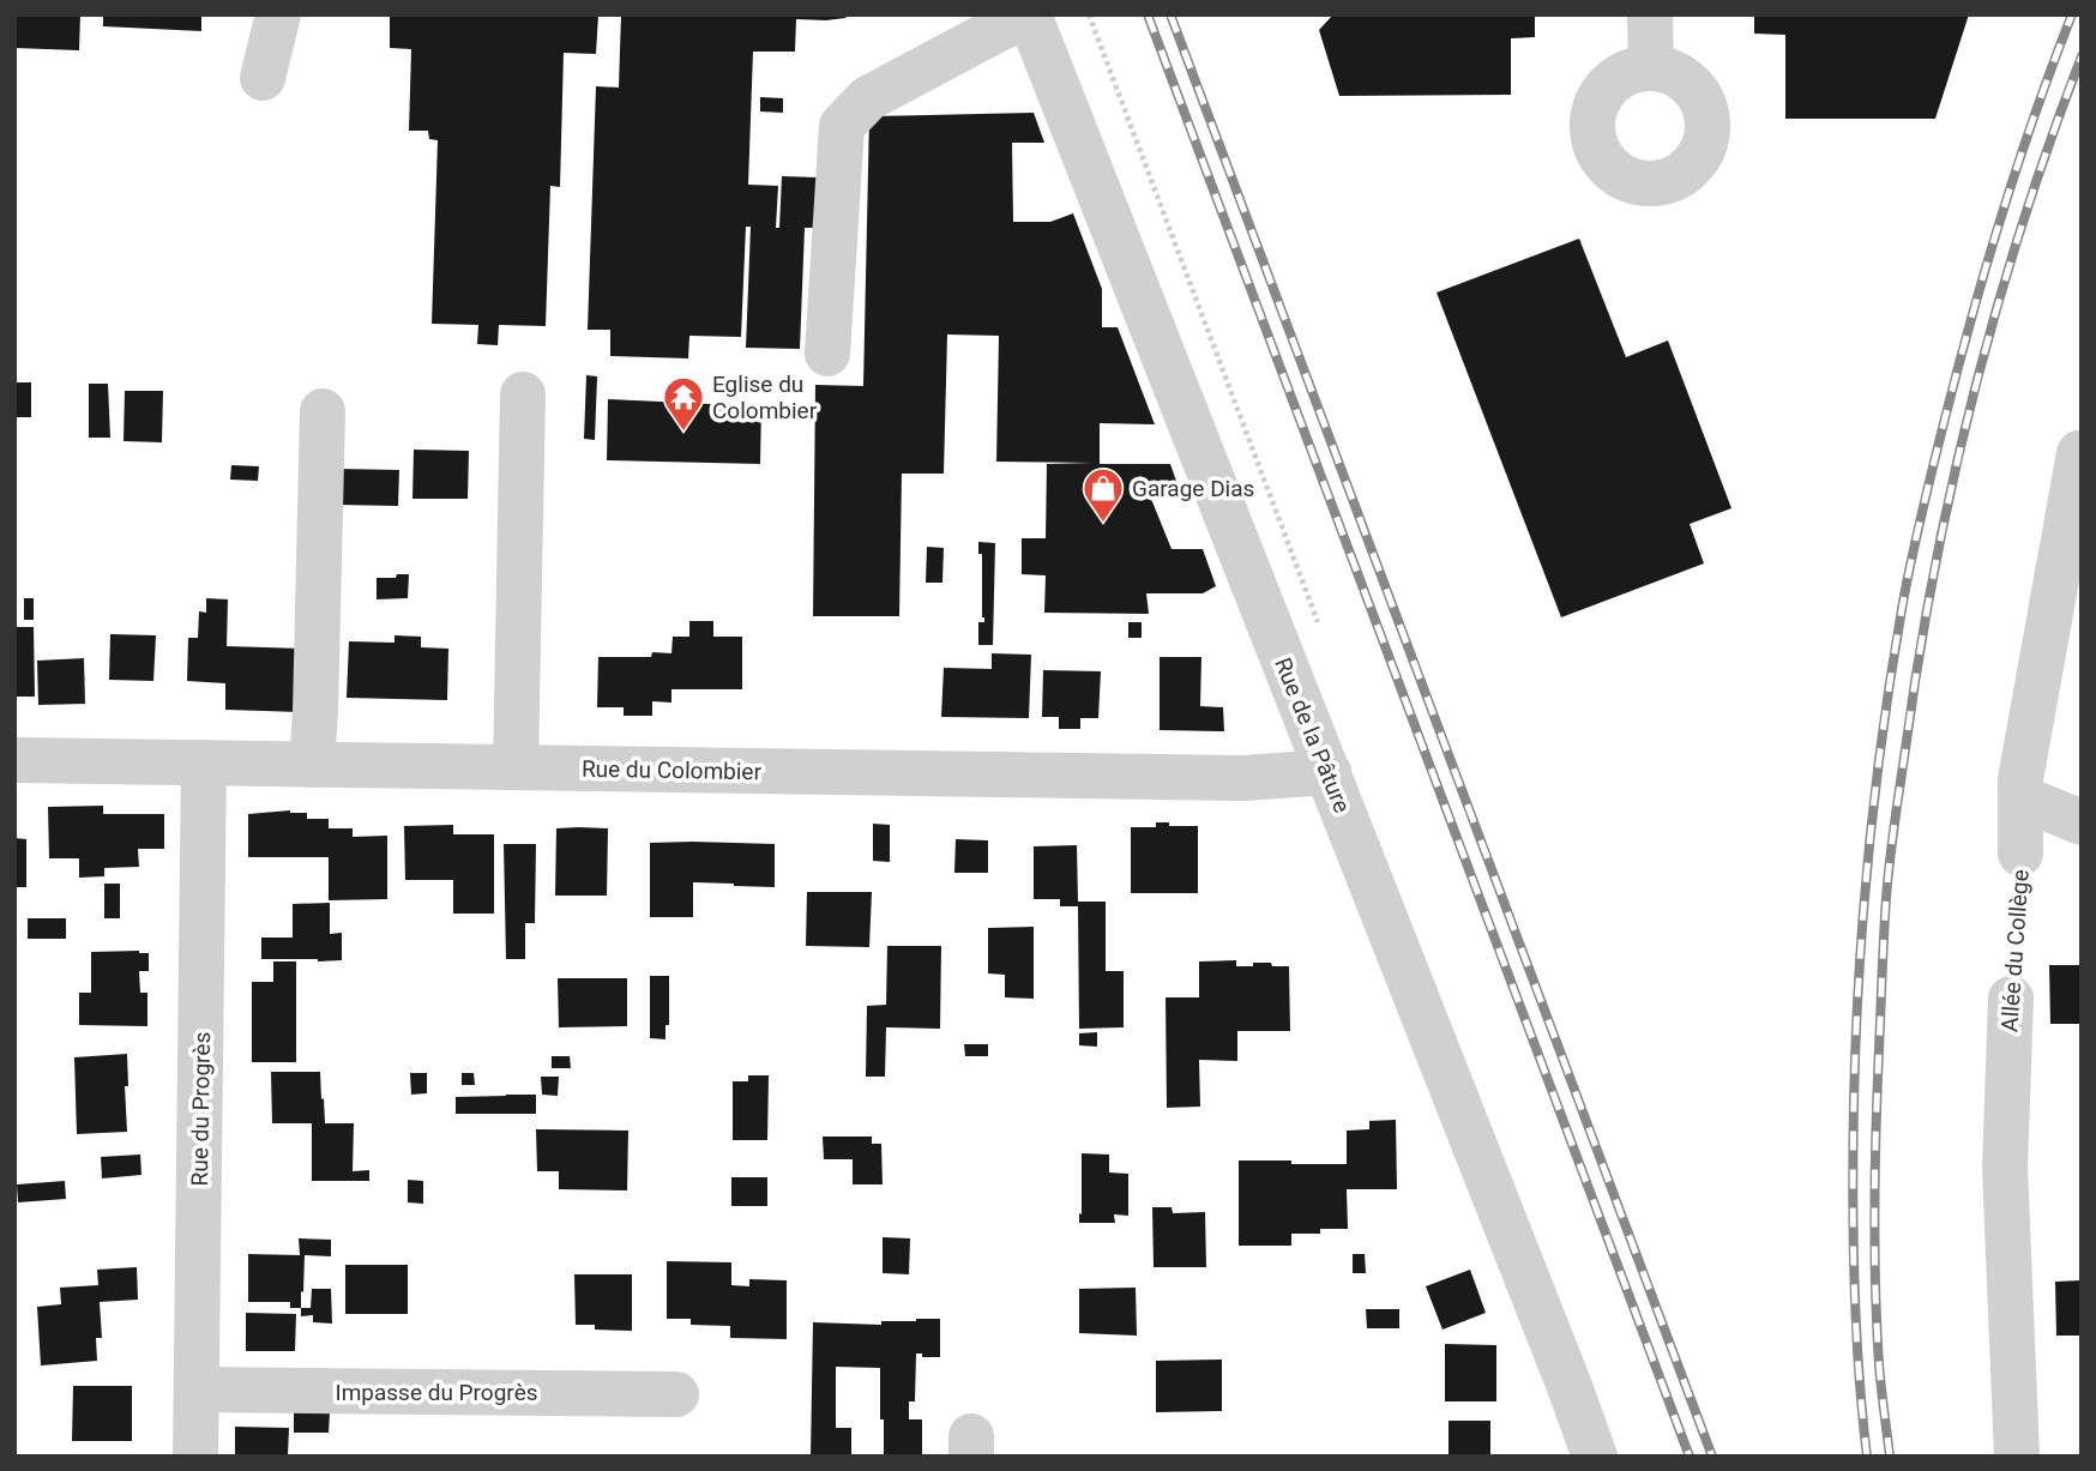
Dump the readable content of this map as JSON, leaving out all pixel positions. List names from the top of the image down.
{
  "streets": {
    "street": [
      "Rue de la Pâture",
      "Rue du Colombier",
      "Allée du Collège",
      "Rue du Progrès",
      "Impasse du Progrès"
    ]
  },
  "crossings": [
    ["Rue de la Pâture", "Rue du Colombier"],
    ["Rue du Colombier", "Rue du Progrès"],
    ["Rue du Progrès", "Impasse du Progrès"]
  ],
  "places": {
    "temple": ["Eglise du Colombier"],
    "shop": ["Garage Dias"]
  }
}
